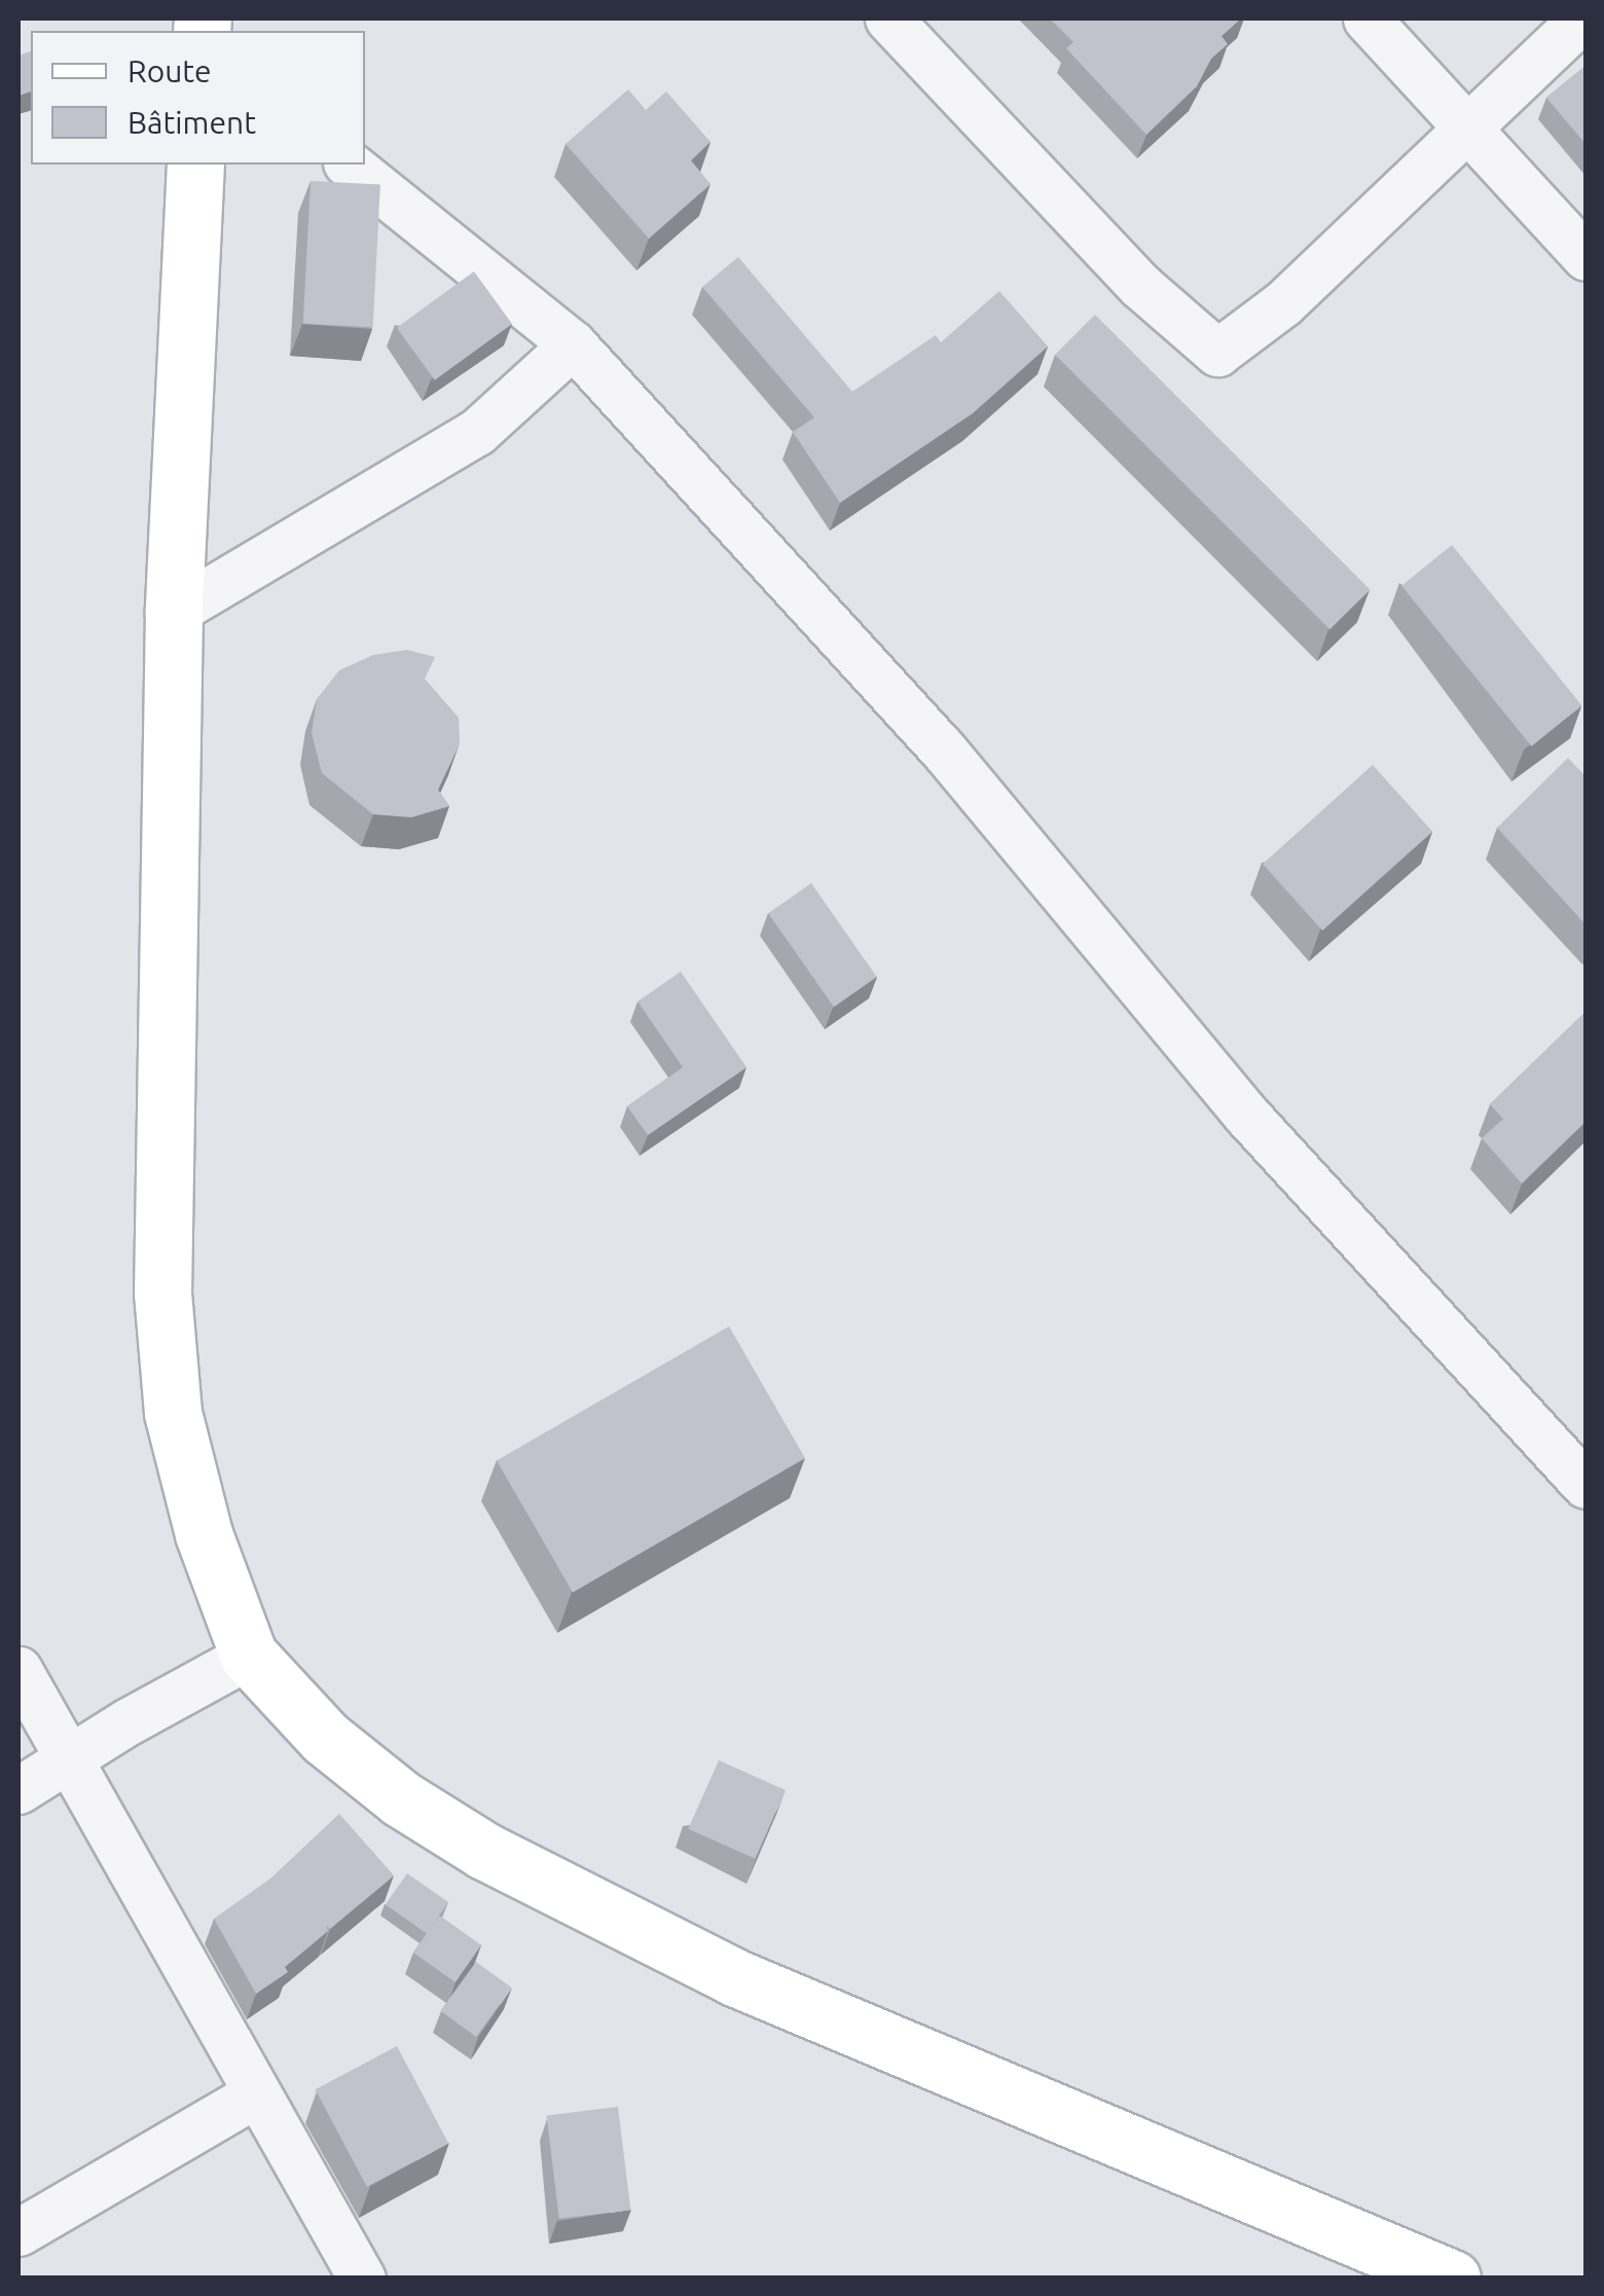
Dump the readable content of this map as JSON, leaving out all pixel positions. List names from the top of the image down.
{
  "legend": ["Route", "Bâtiment"]
}
